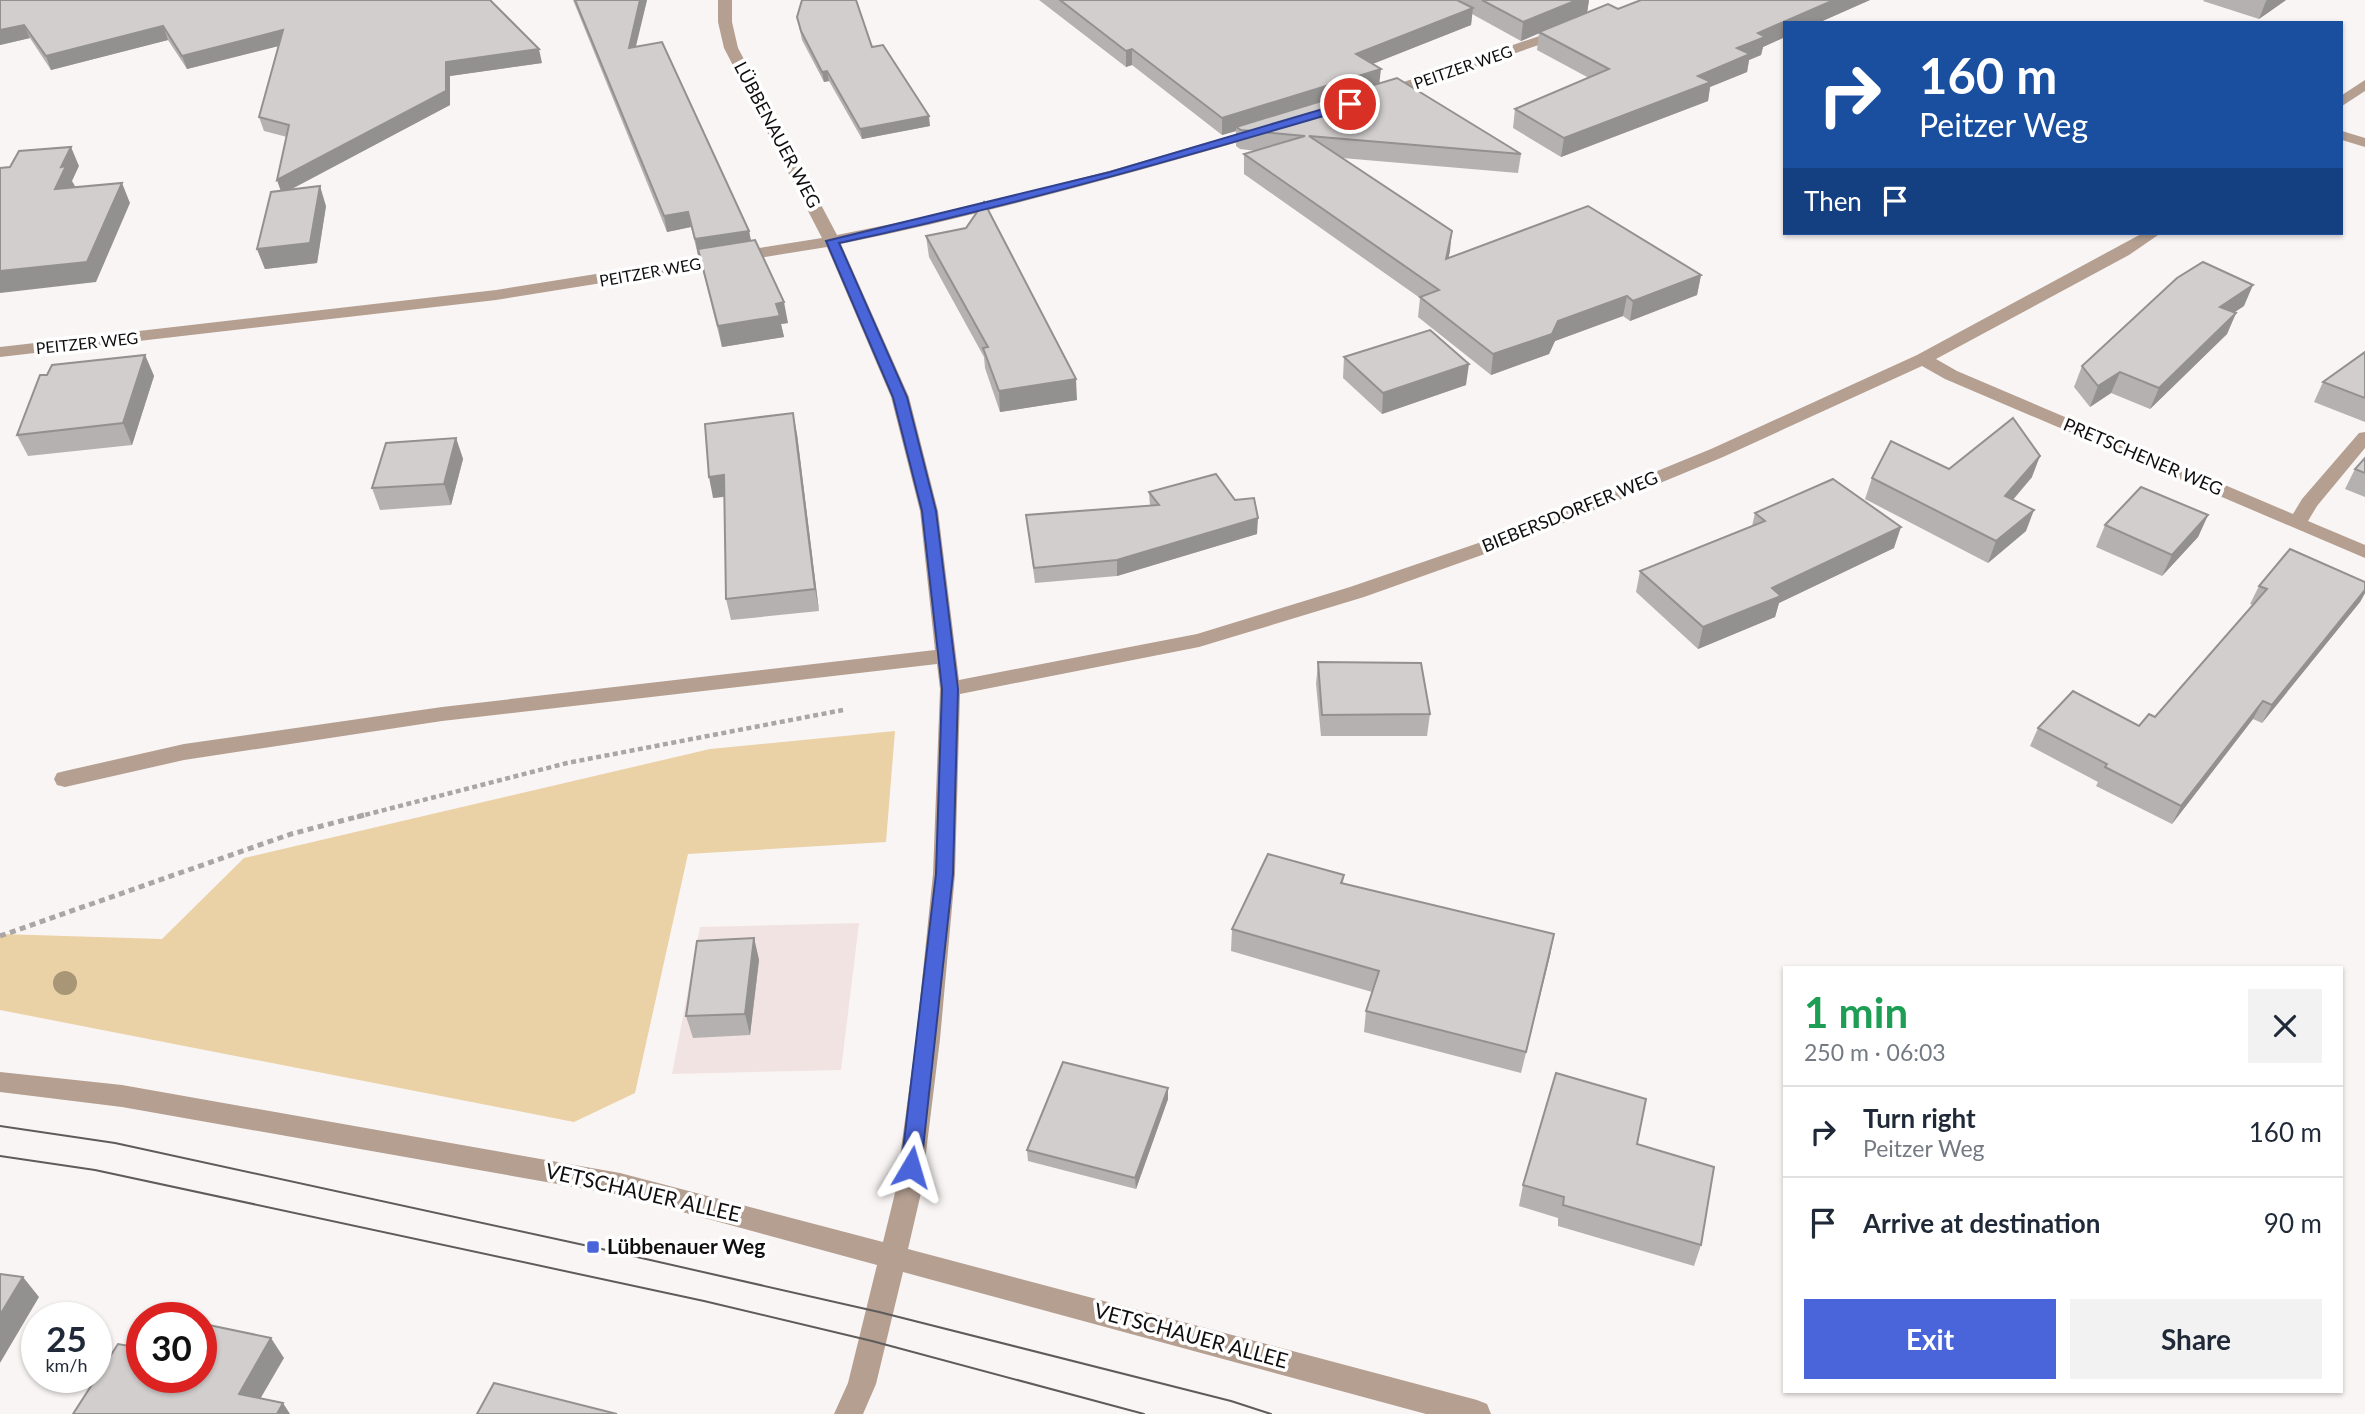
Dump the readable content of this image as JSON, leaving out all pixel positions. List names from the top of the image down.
{
  "streets": {
    "street": [
      "PEITZER WEG",
      "LÜBBENAUER WEG",
      "PRETSCHENER WEG",
      "BIEBERSDORFER WEG",
      "VETSCHAUER ALLEE"
    ]
  },
  "crossings": [
    ["PEITZER WEG", "LÜBBENAUER WEG"],
    ["LÜBBENAUER WEG", "BIEBERSDORFER WEG"],
    ["LÜBBENAUER WEG", "VETSCHAUER ALLEE"],
    ["PRETSCHENER WEG", "BIEBERSDORFER WEG"]
  ],
  "places": {
    "transit": ["Lübbenauer Weg"]
  },
  "page": {
    "turn": ["160 m", "Peitzer Weg"],
    "then": "Then",
    "heading": ["1 min", "250 m · 06:03"],
    "list": [
      {
        "name": "Turn right",
        "note": "Peitzer Weg",
        "value": "160 m"
      },
      {
        "name": "Arrive at destination",
        "value": "90 m"
      }
    ],
    "buttons": ["Exit", "Share"],
    "speed": "25 km/h",
    "limit": "30"
  }
}
